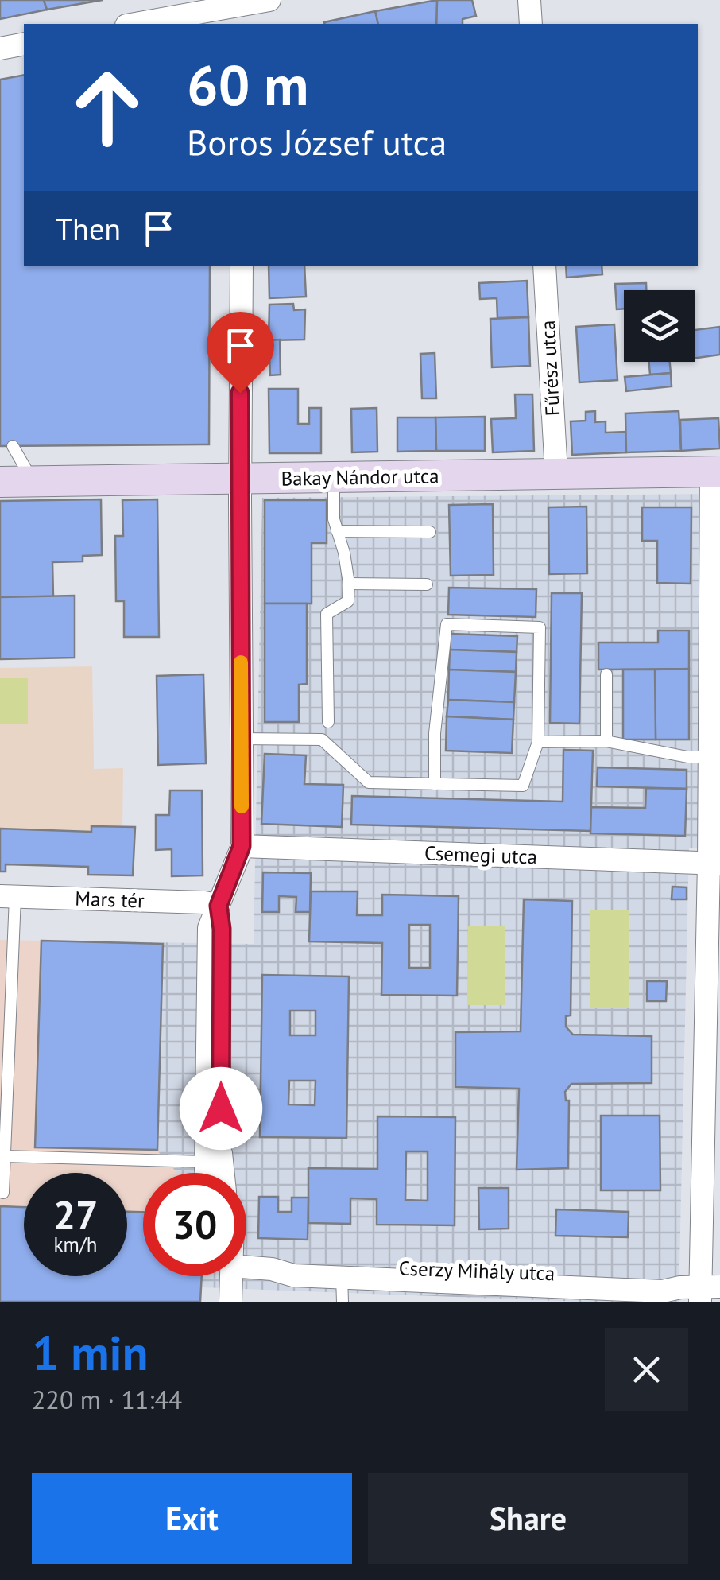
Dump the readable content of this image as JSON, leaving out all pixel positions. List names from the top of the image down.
{
  "streets": {
    "street": [
      "Fűrész utca",
      "Bakay Nándor utca",
      "Csemegi utca",
      "Mars tér",
      "Cserzy Mihály utca"
    ]
  },
  "crossings": [
    ["Fűrész utca", "Bakay Nándor utca"]
  ],
  "page": {
    "turn": ["60 m", "Boros József utca"],
    "then": "Then",
    "speed": "27 km/h",
    "limit": "30",
    "heading": ["1 min", "220 m · 11:44"],
    "buttons": ["Exit", "Share"]
  }
}
